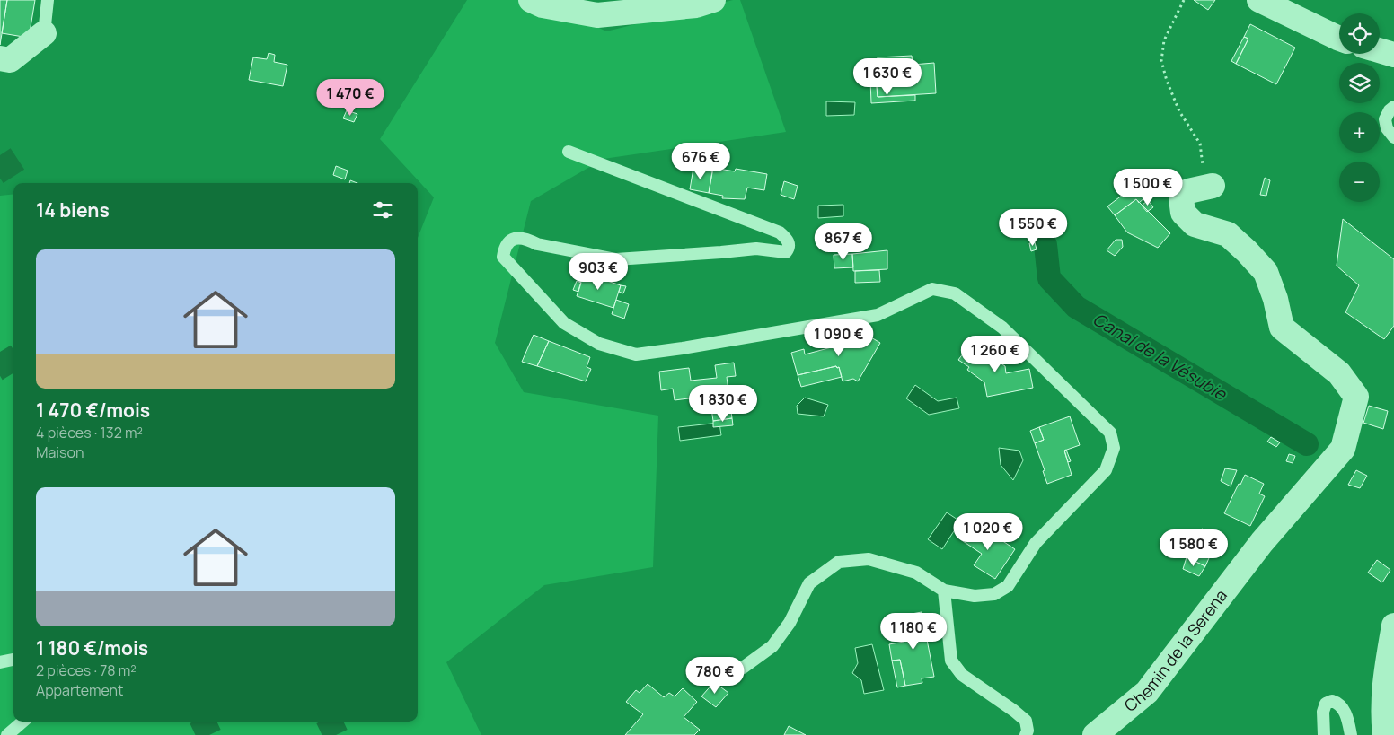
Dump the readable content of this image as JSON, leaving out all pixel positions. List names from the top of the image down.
{
  "streets": {
    "street": ["Chemin de la Serena"]
  },
  "water": ["Canal de la Vésubie"],
  "page": {
    "map_buttons": ["+", "−"],
    "price": [
      "1 630 €",
      "1 470 €",
      "676 €",
      "1 500 €",
      "1 550 €",
      "867 €",
      "903 €",
      "1 090 €",
      "1 260 €",
      "1 830 €",
      "1 020 €",
      "1 580 €",
      "1 180 €",
      "780 €"
    ],
    "heading": "14 biens",
    "list": [
      {
        "name": "1 470 €/mois",
        "note": "4 pièces · 132 m² · Maison"
      },
      {
        "name": "1 180 €/mois",
        "note": "2 pièces · 78 m² · Appartement"
      }
    ]
  }
}
